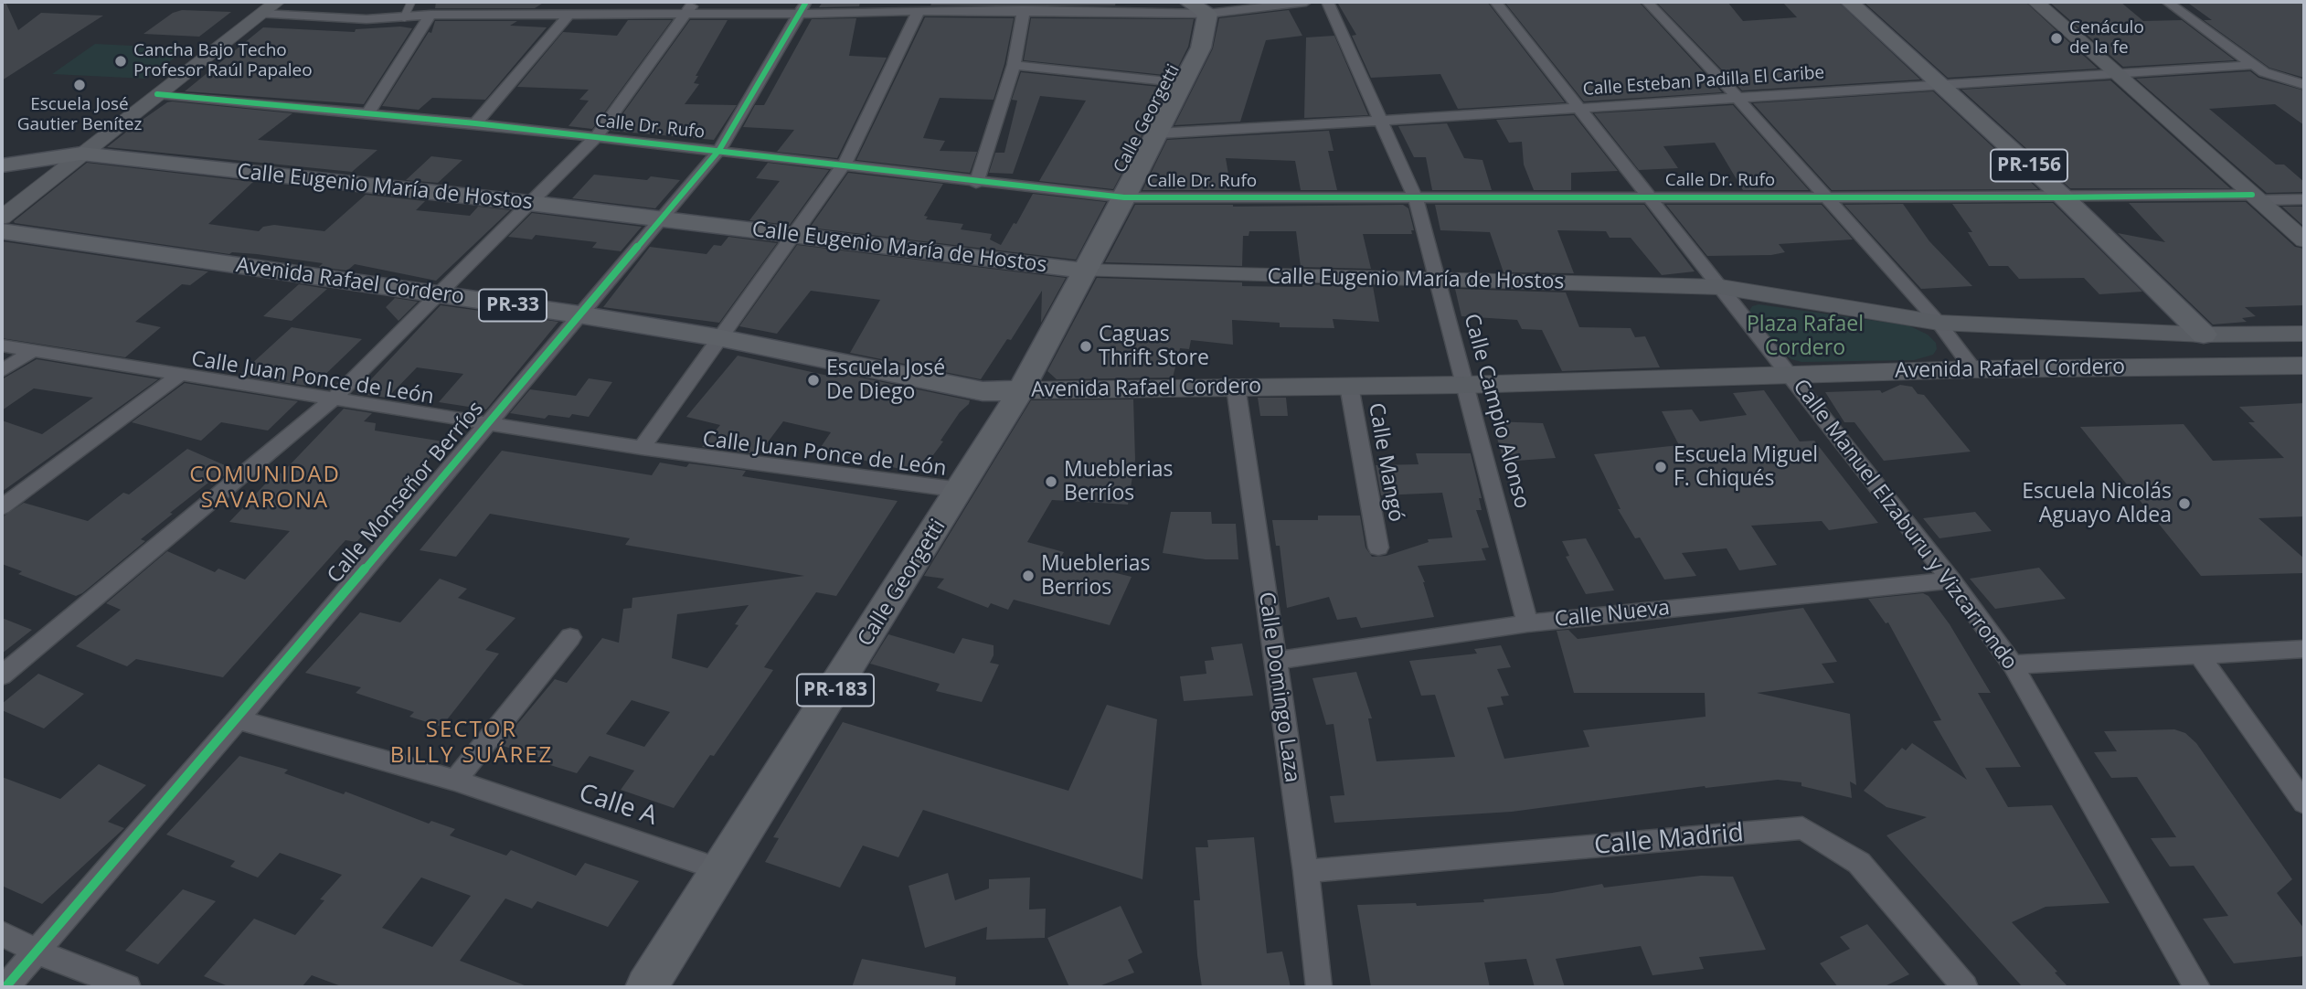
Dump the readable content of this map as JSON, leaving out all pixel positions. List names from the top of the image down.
{
  "streets": {
    "main road": [
      "Calle Georgetti",
      "PR-156",
      "Calle Eugenio María de Hostos",
      "Avenida Rafael Cordero",
      "PR-33",
      "PR-183"
    ],
    "street": [
      "Calle Esteban Padilla El Caribe",
      "Calle Dr. Rufo",
      "Calle Juan Ponce de León",
      "Calle Campio Alonso",
      "Calle Mangó",
      "Calle Monseñor Berríos",
      "Calle Manuel Elzaburu y Vizcarrondo",
      "Calle Nueva",
      "Calle Domingo Laza",
      "Calle A",
      "Calle Madrid"
    ]
  },
  "crossings": [
    ["Calle Esteban Padilla El Caribe", "Calle Georgetti"],
    ["Calle Esteban Padilla El Caribe", "PR-156"],
    ["Calle Esteban Padilla El Caribe", "Calle Campio Alonso"],
    ["Calle Esteban Padilla El Caribe", "Calle Manuel Elzaburu y Vizcarrondo"],
    ["Calle Georgetti", "Calle Dr. Rufo"],
    ["Calle Georgetti", "Calle Eugenio María de Hostos"],
    ["Calle Georgetti", "Avenida Rafael Cordero"],
    ["Calle Georgetti", "Calle Juan Ponce de León"],
    ["Calle Georgetti", "Calle A"],
    ["Calle Dr. Rufo", "PR-156"],
    ["Calle Dr. Rufo", "Calle Campio Alonso"],
    ["Calle Dr. Rufo", "Calle Monseñor Berríos"],
    ["Calle Dr. Rufo", "Calle Manuel Elzaburu y Vizcarrondo"],
    ["PR-156", "Avenida Rafael Cordero"],
    ["Calle Eugenio María de Hostos", "Avenida Rafael Cordero"],
    ["Calle Eugenio María de Hostos", "Calle Campio Alonso"],
    ["Calle Eugenio María de Hostos", "Calle Monseñor Berríos"],
    ["Calle Eugenio María de Hostos", "Calle Manuel Elzaburu y Vizcarrondo"],
    ["Avenida Rafael Cordero", "Calle Campio Alonso"],
    ["Avenida Rafael Cordero", "Calle Mangó"],
    ["Avenida Rafael Cordero", "Calle Monseñor Berríos"],
    ["Avenida Rafael Cordero", "Calle Manuel Elzaburu y Vizcarrondo"],
    ["Avenida Rafael Cordero", "Calle Domingo Laza"],
    ["Calle Juan Ponce de León", "Calle Monseñor Berríos"],
    ["Calle Campio Alonso", "Calle Nueva"],
    ["Calle Monseñor Berríos", "Calle A"],
    ["Calle Manuel Elzaburu y Vizcarrondo", "Calle Nueva"],
    ["Calle Nueva", "Calle Domingo Laza"],
    ["Calle Domingo Laza", "Calle Madrid"]
  ],
  "districts": ["COMUNIDAD SAVARONA", "SECTOR BILLY SUÁREZ"],
  "parks": ["Plaza Rafael Cordero"],
  "places": [
    "Cenáculo de la fe",
    "Cancha Bajo Techo Profesor Raúl Papaleo",
    "Escuela José Gautier Benítez",
    "Caguas Thrift Store",
    "Escuela José De Diego",
    "Escuela Miguel F. Chiqués",
    "Mueblerias Berríos",
    "Escuela Nicolás Aguayo Aldea",
    "Mueblerias Berrios"
  ]
}
